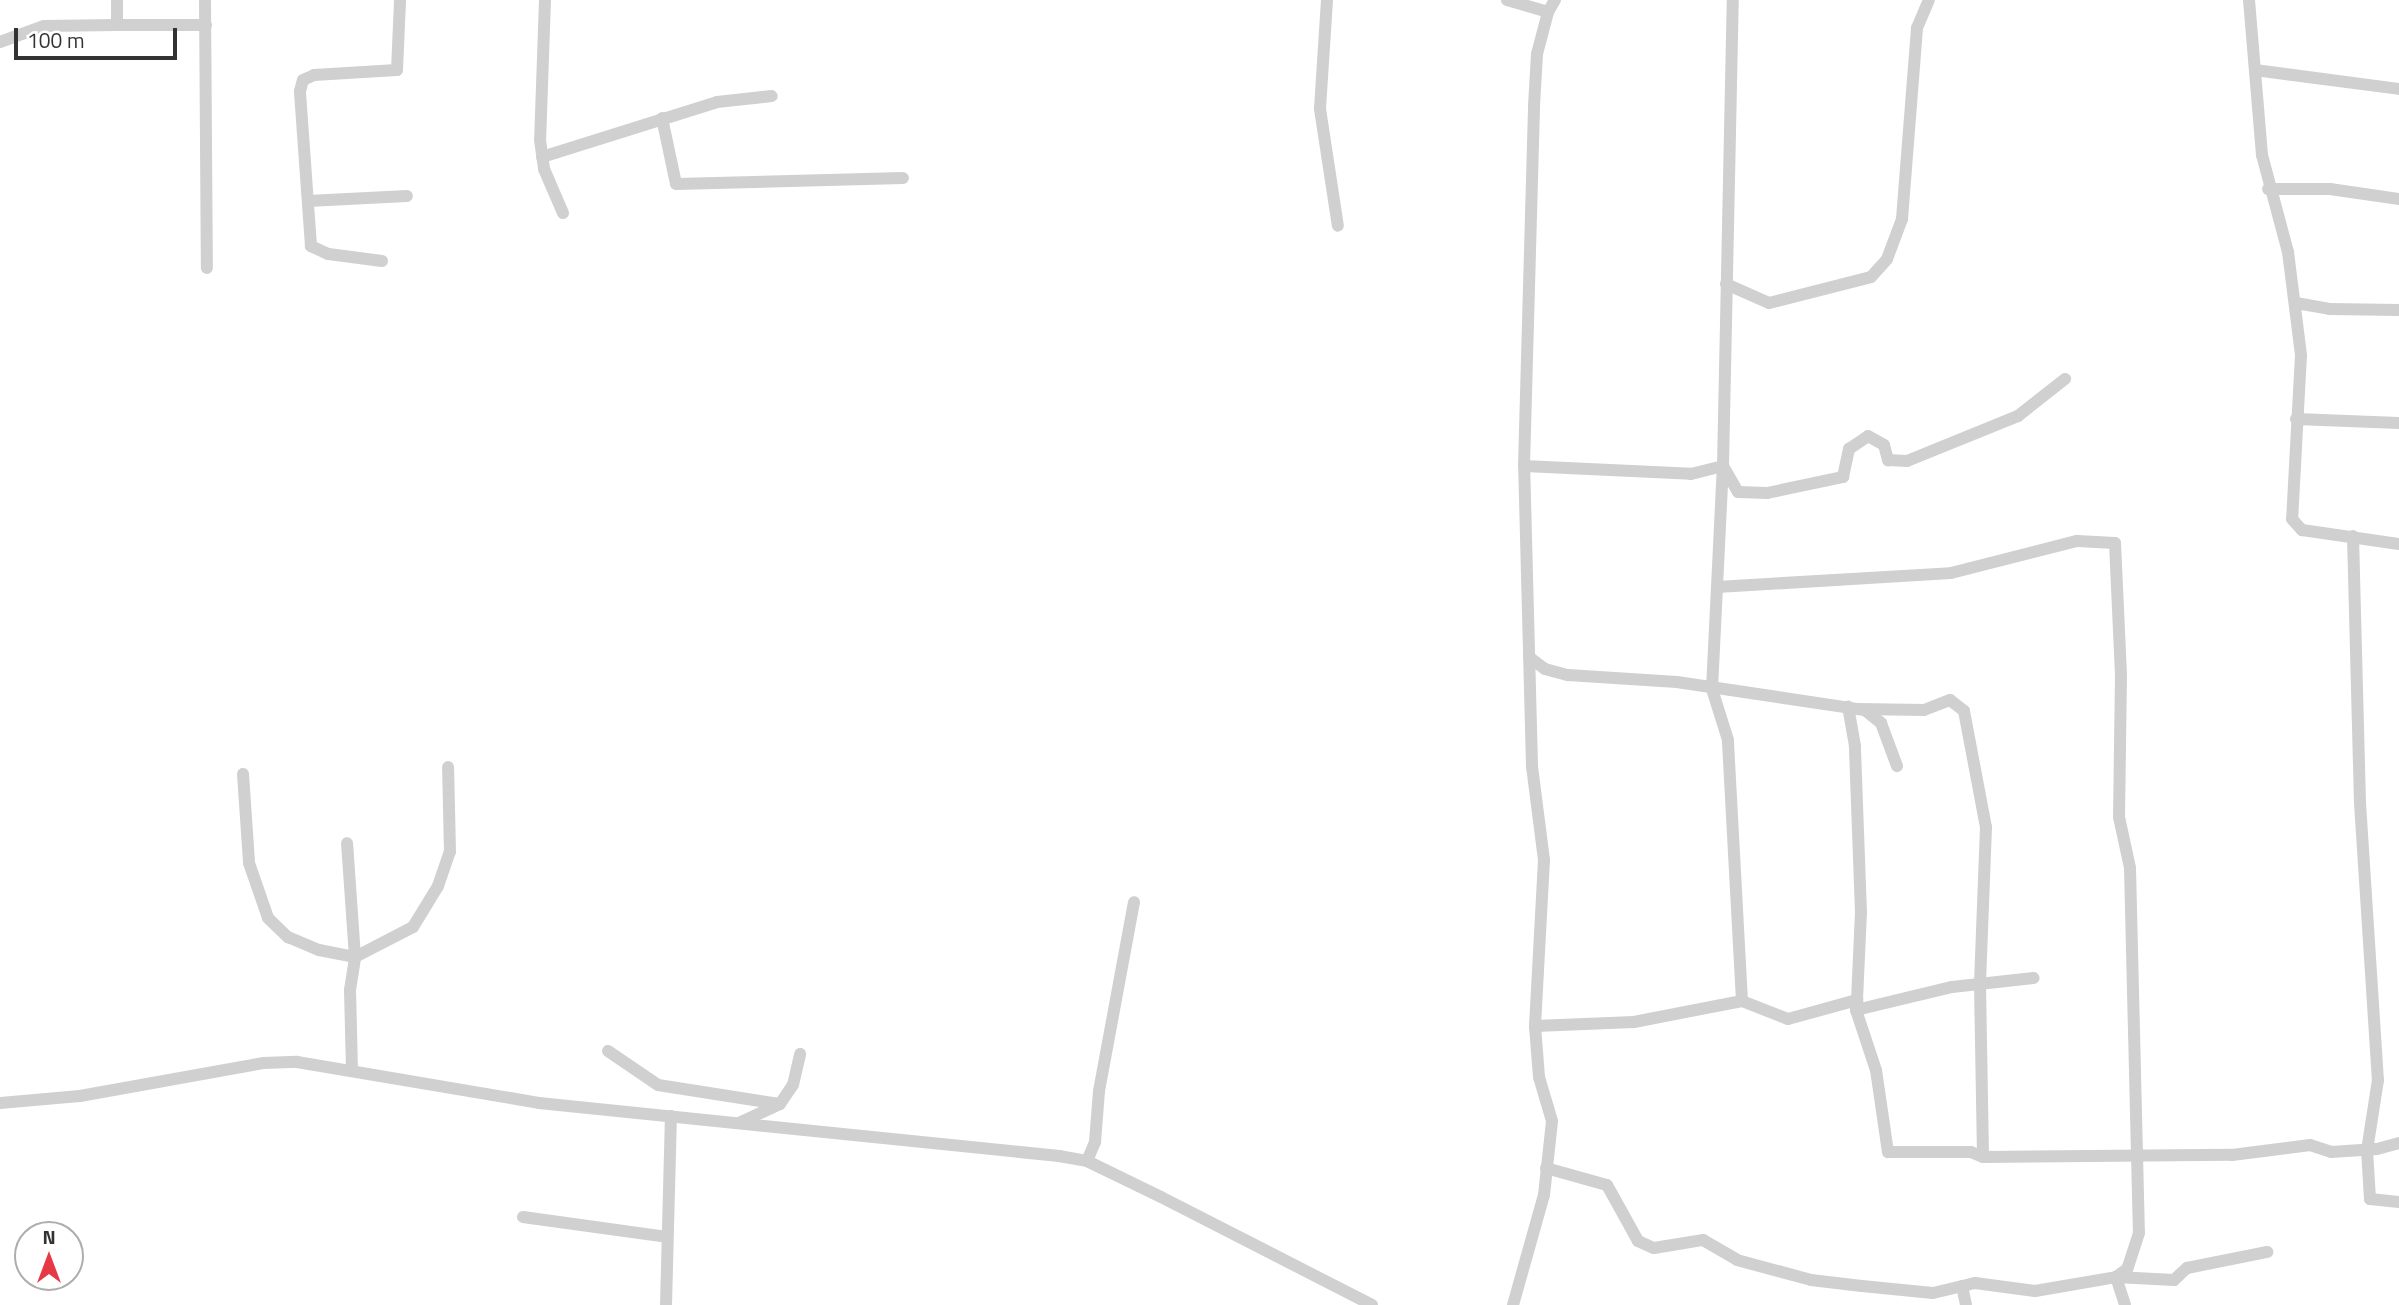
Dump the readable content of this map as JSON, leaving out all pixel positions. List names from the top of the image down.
{
  "scale_bar": "100 m",
  "north": "top"
}
